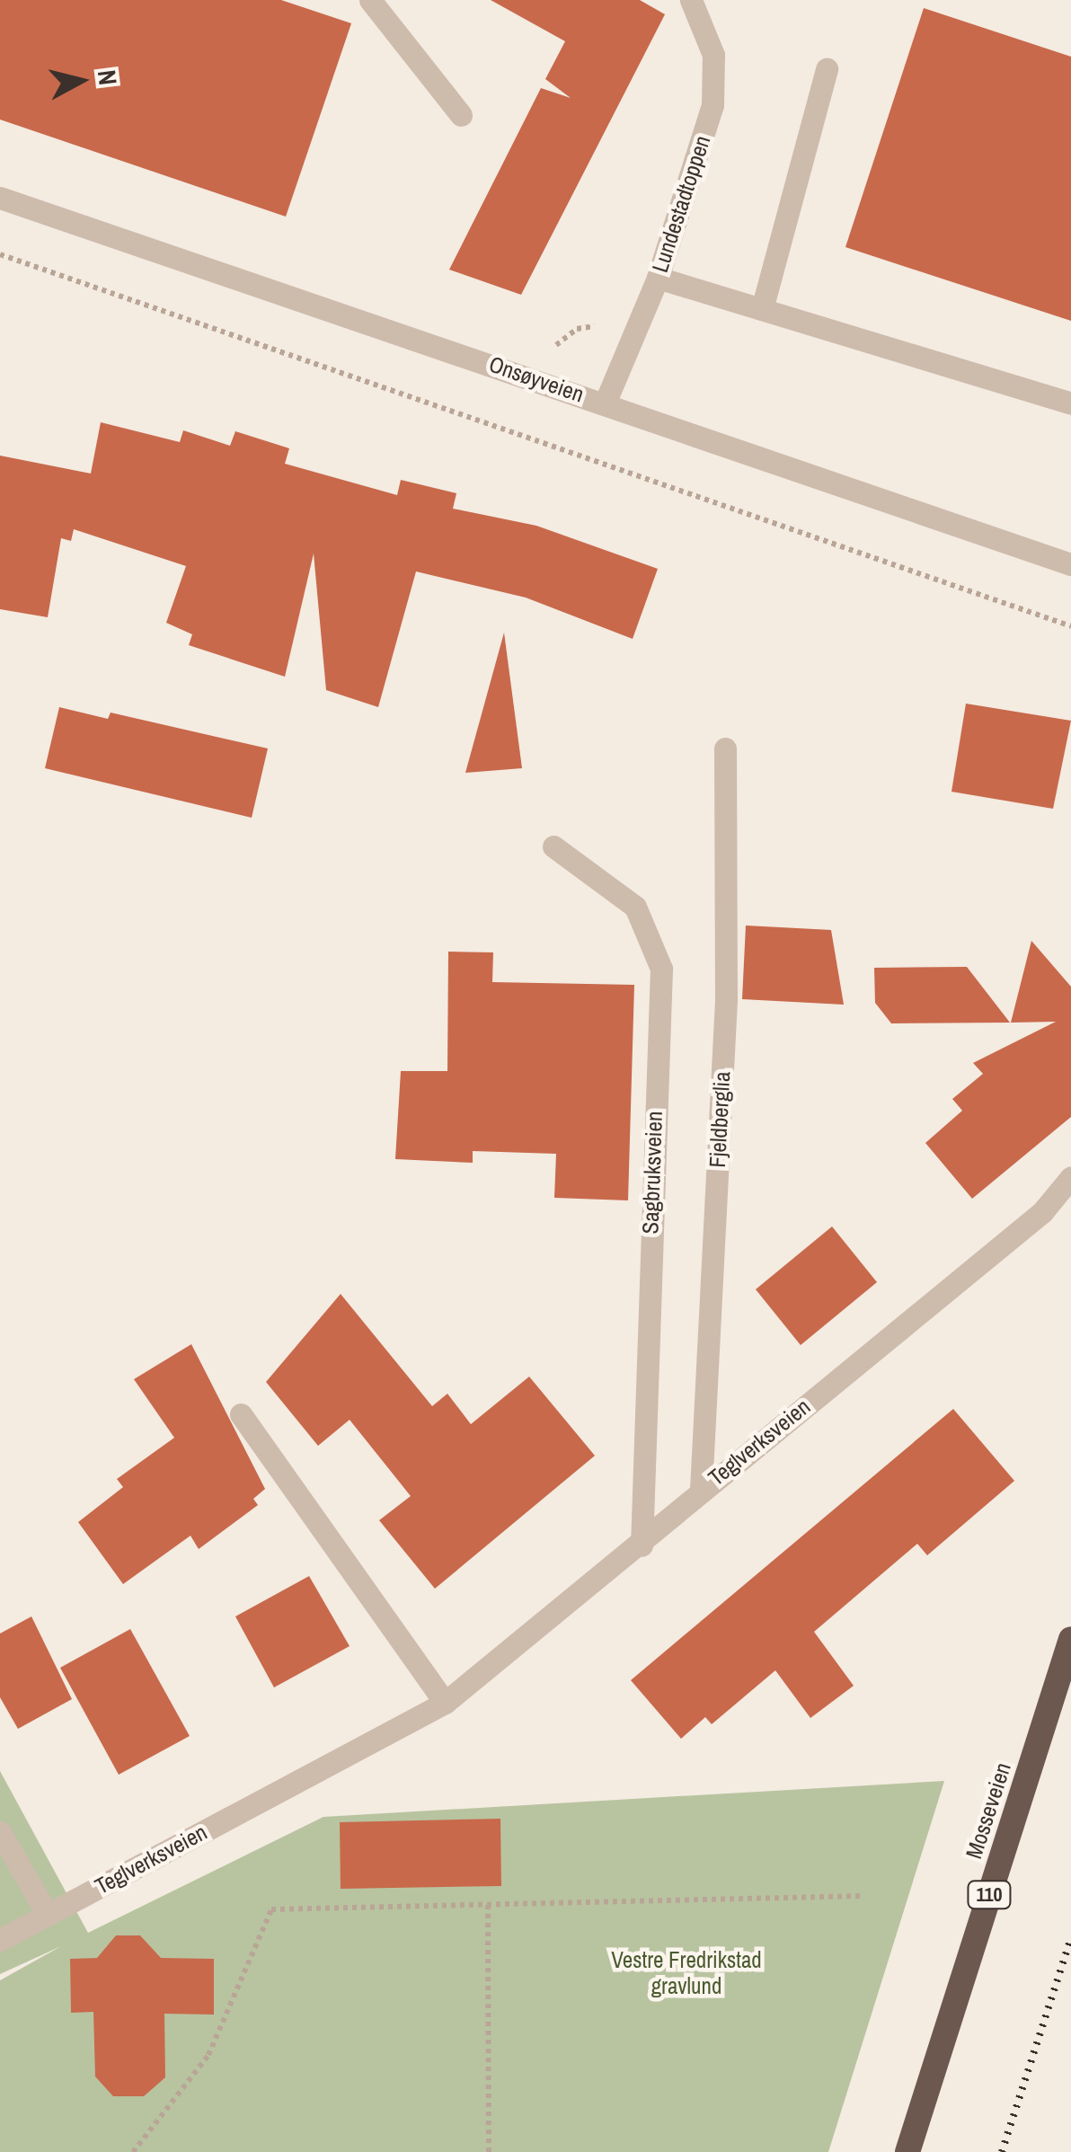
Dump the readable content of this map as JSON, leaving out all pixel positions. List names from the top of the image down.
{
  "streets": {
    "highway": ["Mosseveien", "110"],
    "street": [
      "Lundestadtoppen",
      "Onsøyveien",
      "Fjeldberglia",
      "Sagbruksveien",
      "Teglverksveien"
    ]
  },
  "crossings": [
    ["Lundestadtoppen", "Onsøyveien"],
    ["Fjeldberglia", "Teglverksveien"],
    ["Sagbruksveien", "Teglverksveien"]
  ],
  "parks": ["Vestre Fredrikstad gravlund"],
  "north": "right"
}
